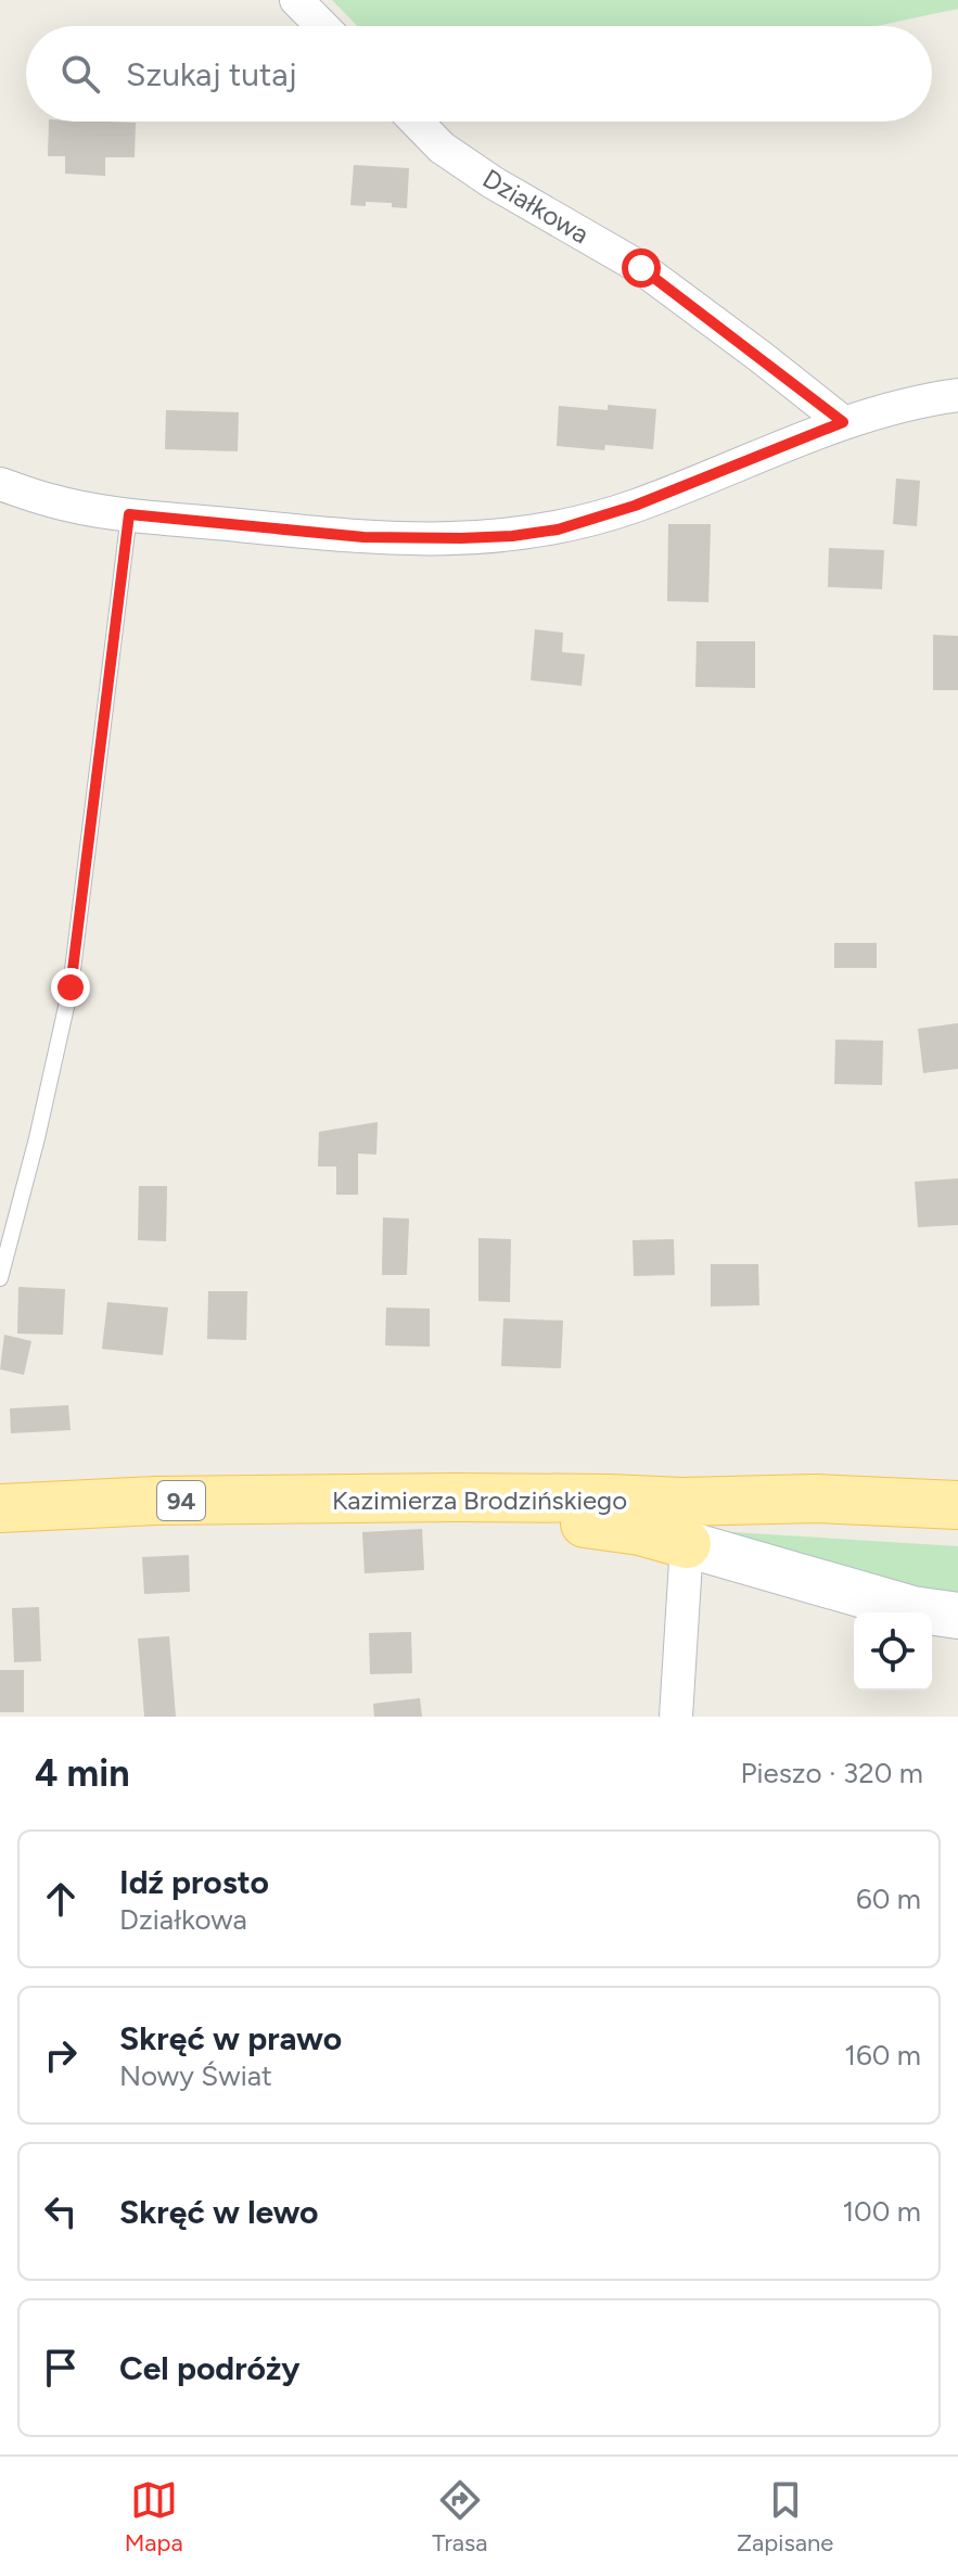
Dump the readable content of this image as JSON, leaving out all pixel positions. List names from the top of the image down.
{
  "streets": {
    "main road": ["Kazimierza Brodzińskiego", "94"],
    "street": ["Działkowa"]
  },
  "page": {
    "search": "Szukaj tutaj",
    "heading": ["4 min", "Pieszo · 320 m"],
    "list": [
      ["Idź prosto", "Działkowa", "60 m"],
      ["Skręć w prawo", "Nowy Świat", "160 m"],
      ["Skręć w lewo", "100 m"],
      "Cel podróży"
    ],
    "nav": ["Mapa", "Trasa", "Zapisane"]
  }
}
